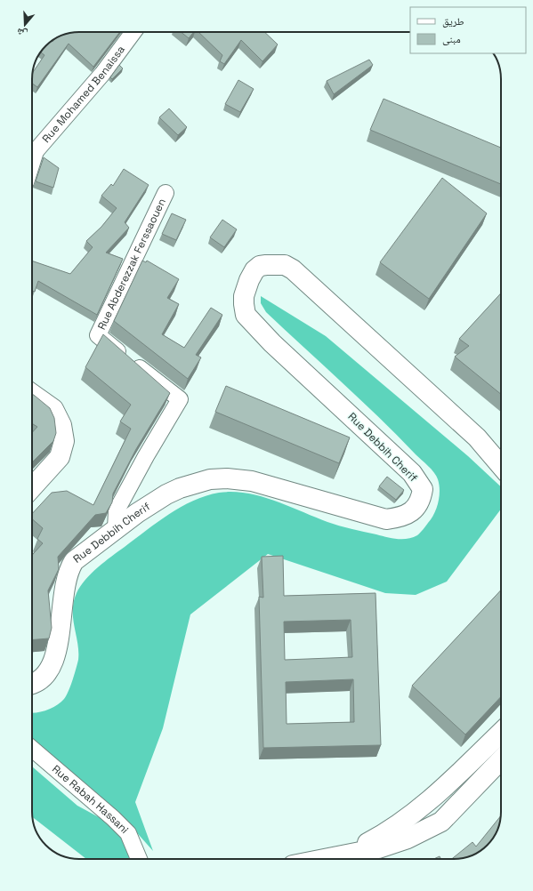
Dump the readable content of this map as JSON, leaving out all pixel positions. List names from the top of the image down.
{
  "streets": {
    "street": [
      "Rue Mohamed Benaissa",
      "Rue Abderezzak Ferssaouen",
      "Rue Debbih Cherif",
      "Rue Rabah Hassani"
    ]
  },
  "crossings": [
    ["Rue Abderezzak Ferssaouen", "Rue Debbih Cherif"]
  ],
  "legend": ["طريق", "مبنى"],
  "north": "bottom"
}
